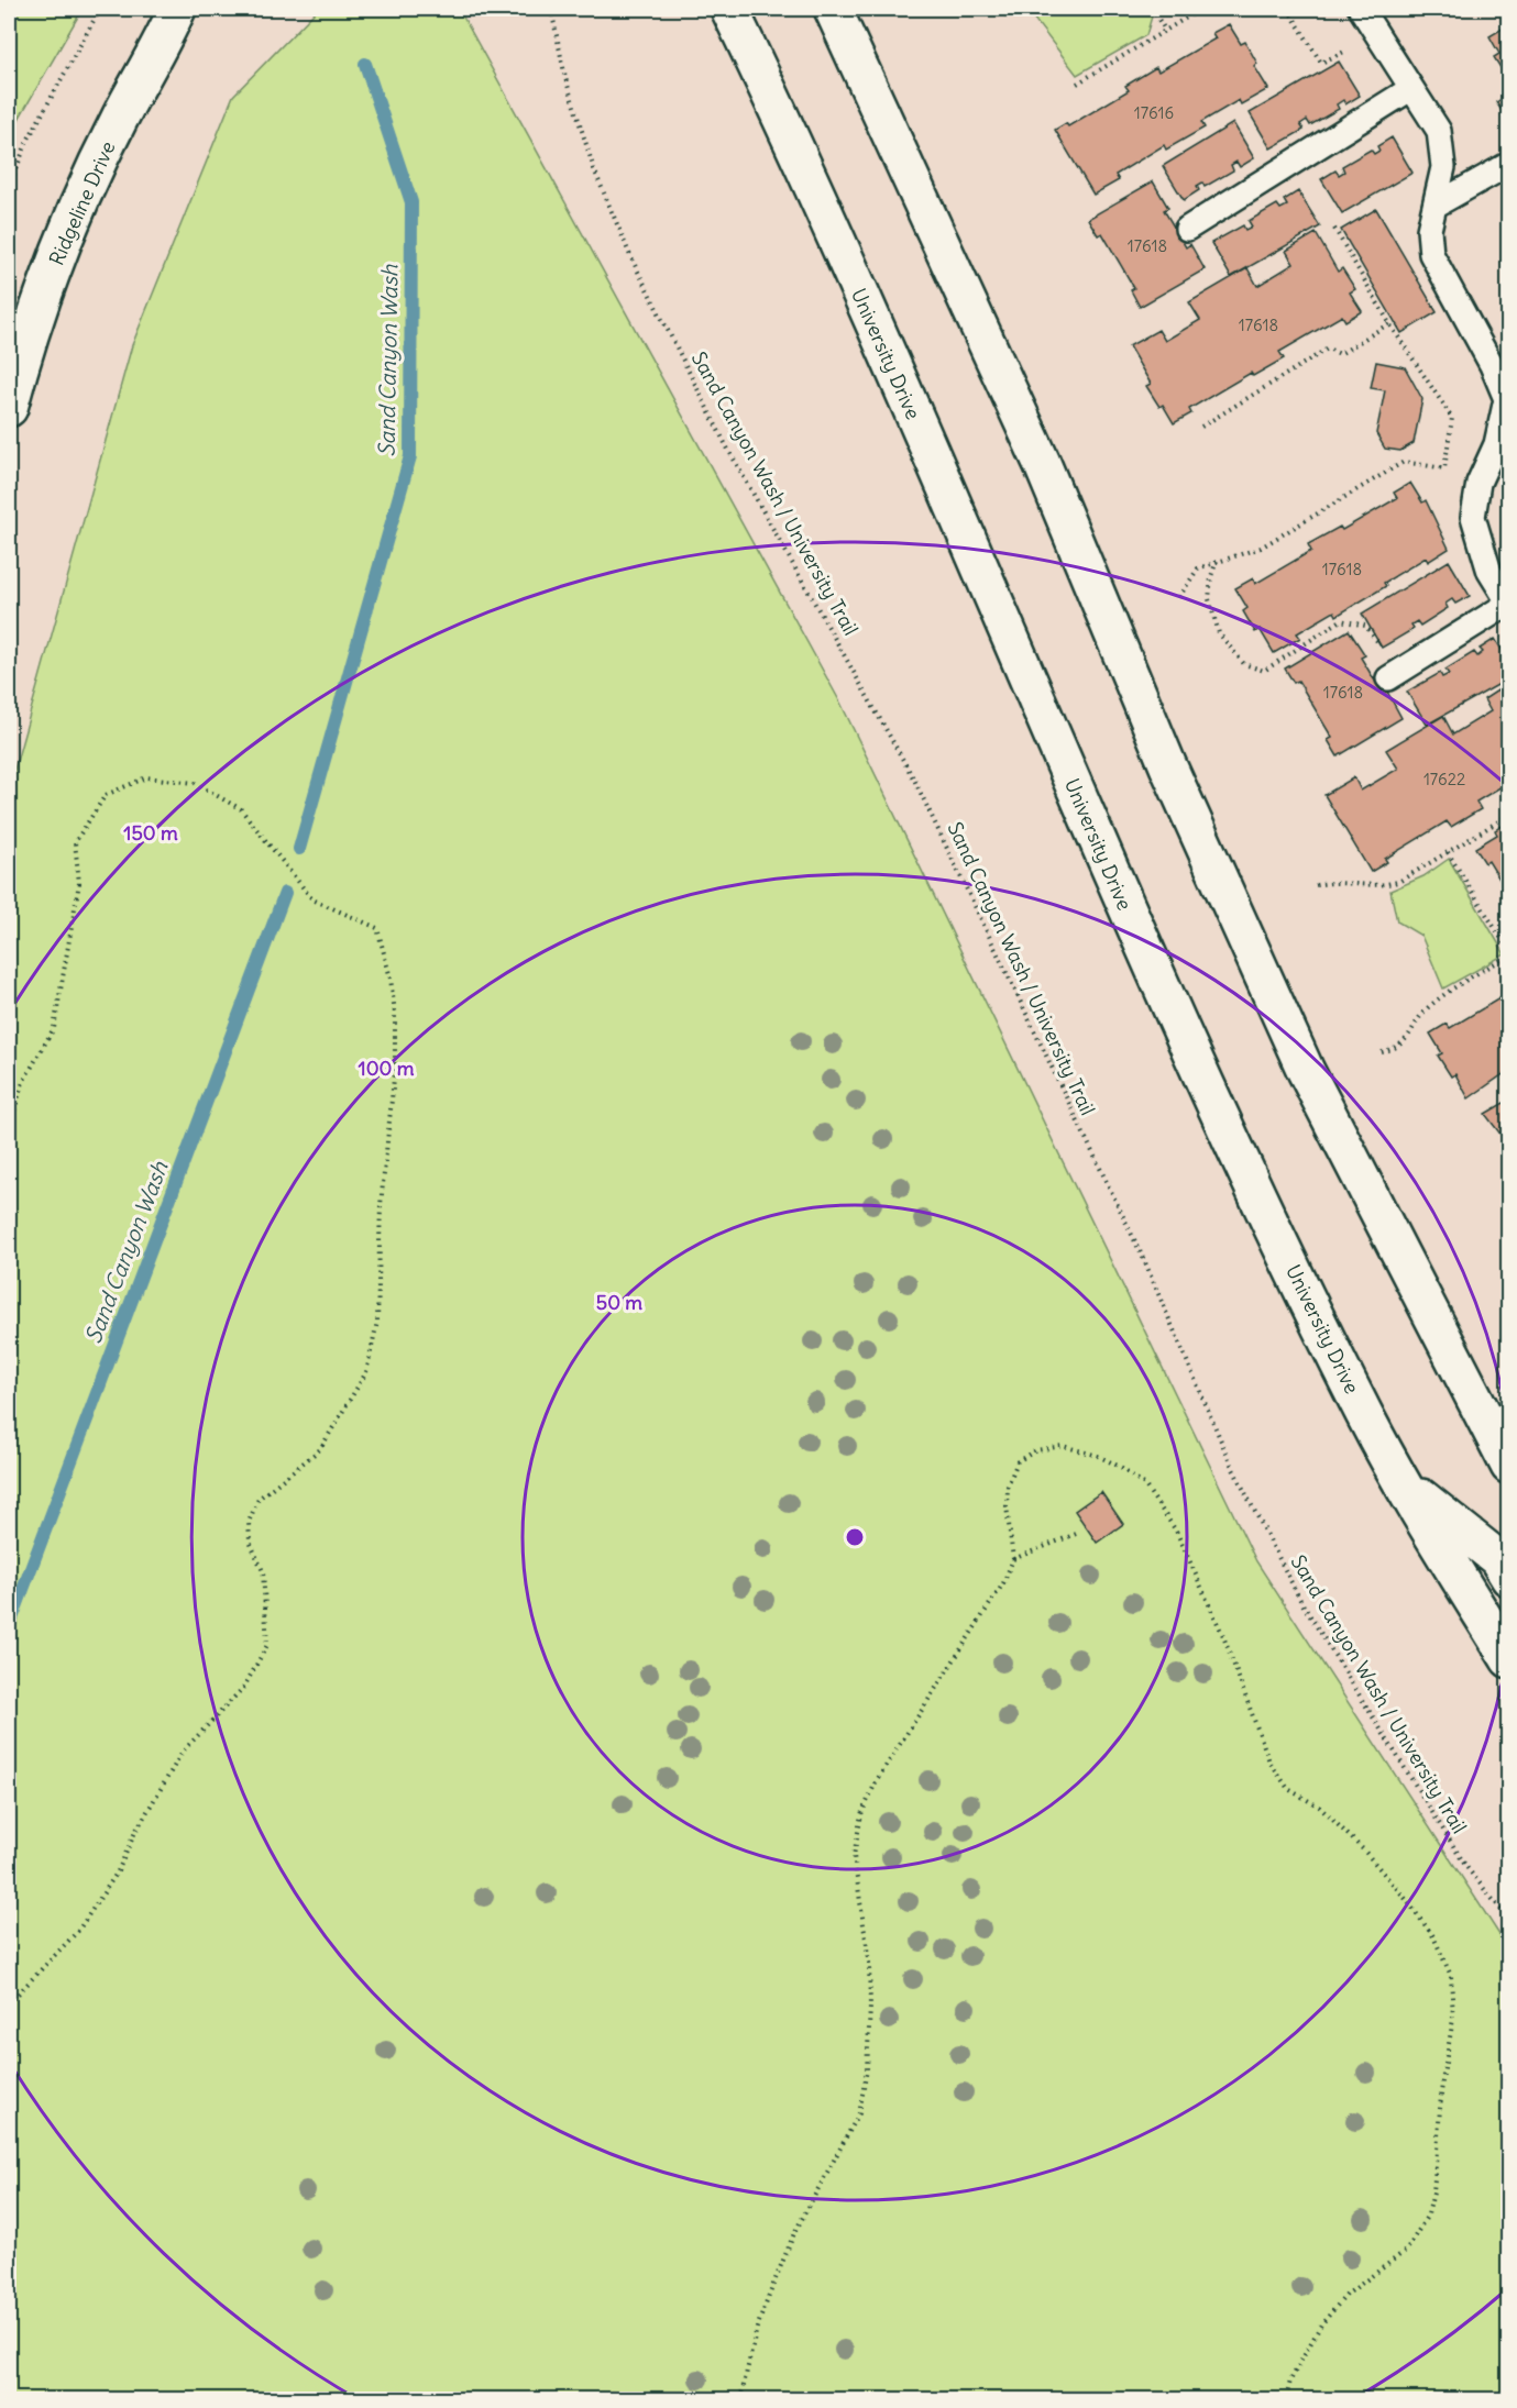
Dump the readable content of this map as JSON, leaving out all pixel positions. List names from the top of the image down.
{
  "streets": {
    "main road": ["Ridgeline Drive", "University Drive"],
    "path": ["Sand Canyon Wash / University Trail"]
  },
  "water": ["Sand Canyon Wash"],
  "house_numbers": [
    "17616",
    "17618",
    "17618",
    "17618",
    "17618",
    "17622"
  ],
  "rings": ["150 m", "100 m", "50 m"]
}
